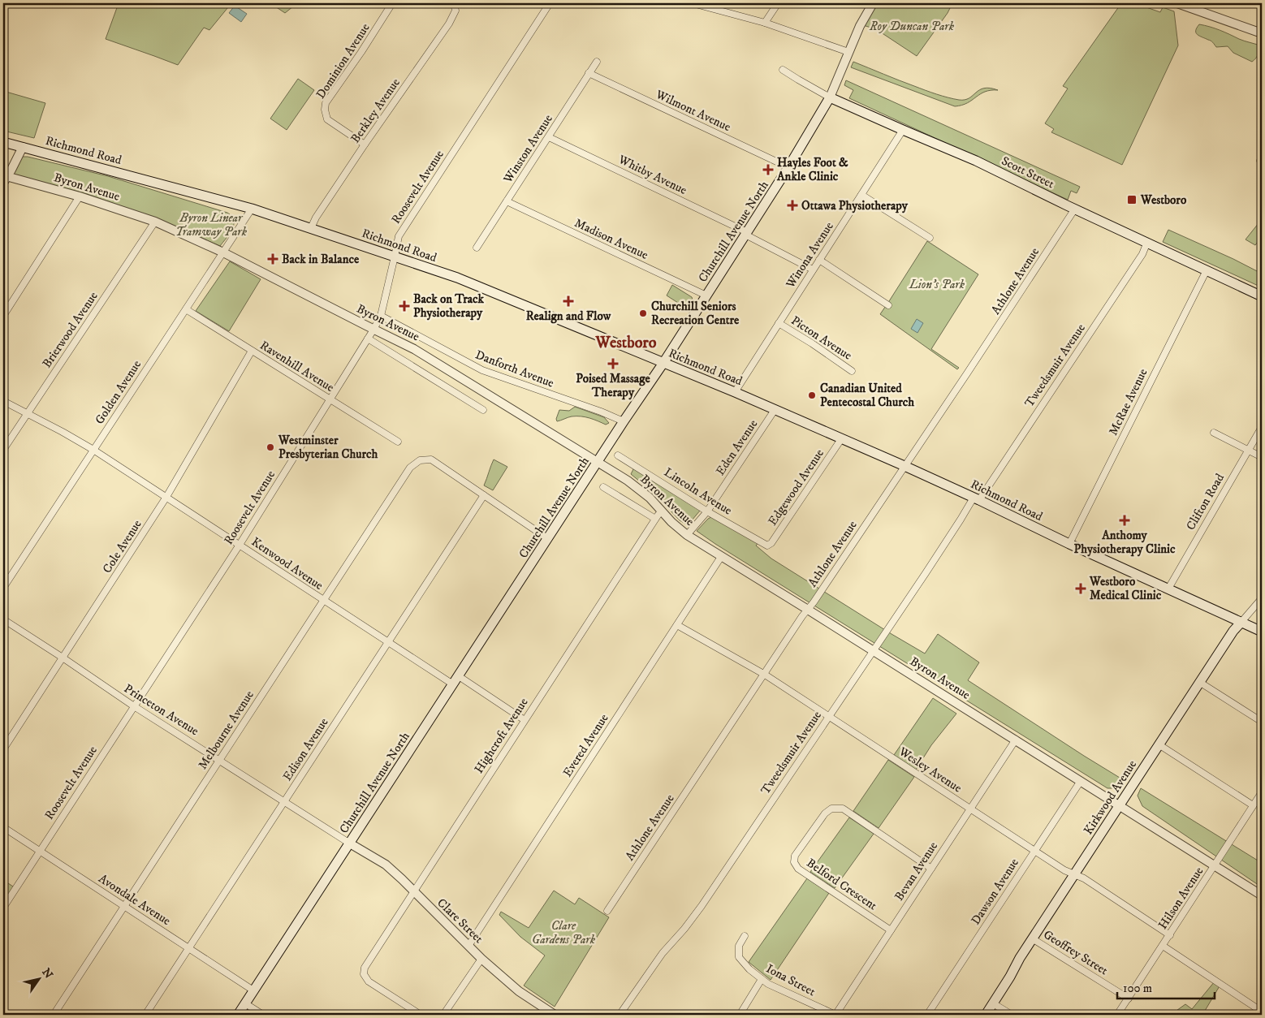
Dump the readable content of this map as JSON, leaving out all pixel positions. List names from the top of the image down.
{
  "streets": {
    "main road": [
      "Richmond Road",
      "Scott Street",
      "Churchill Avenue North",
      "Kirkwood Avenue"
    ],
    "street": [
      "Dominion Avenue",
      "Berkley Avenue",
      "Wilmont Avenue",
      "Winston Avenue",
      "Whitby Avenue",
      "Byron Avenue",
      "Roosevelt Avenue",
      "Madison Avenue",
      "Winona Avenue",
      "Athlone Avenue",
      "Brierwood Avenue",
      "Picton Avenue",
      "Tweedsmuir Avenue",
      "Ravenhill Avenue",
      "Danforth Avenue",
      "Golden Avenue",
      "McRae Avenue",
      "Eden Avenue",
      "Edgewood Avenue",
      "Lincoln Avenue",
      "Clifton Road",
      "Cole Avenue",
      "Kenwood Avenue",
      "Princeton Avenue",
      "Melbourne Avenue",
      "Highcroft Avenue",
      "Evered Avenue",
      "Edison Avenue",
      "Wesley Avenue",
      "Bevan Avenue",
      "Belford Crescent",
      "Dawson Avenue",
      "Hilson Avenue",
      "Avondale Avenue",
      "Clare Street",
      "Geoffrey Street",
      "Iona Street"
    ]
  },
  "crossings": [
    ["Dominion Avenue", "Berkley Avenue"],
    ["Berkley Avenue", "Richmond Road"],
    ["Wilmont Avenue", "Winston Avenue"],
    ["Wilmont Avenue", "Churchill Avenue North"],
    ["Winston Avenue", "Whitby Avenue"],
    ["Winston Avenue", "Madison Avenue"],
    ["Richmond Road", "Roosevelt Avenue"],
    ["Richmond Road", "Churchill Avenue North"],
    ["Richmond Road", "Winona Avenue"],
    ["Richmond Road", "Athlone Avenue"],
    ["Richmond Road", "Tweedsmuir Avenue"],
    ["Richmond Road", "Golden Avenue"],
    ["Richmond Road", "McRae Avenue"],
    ["Richmond Road", "Eden Avenue"],
    ["Richmond Road", "Edgewood Avenue"],
    ["Richmond Road", "Clifton Road"],
    ["Richmond Road", "Kirkwood Avenue"],
    ["Scott Street", "Churchill Avenue North"],
    ["Scott Street", "Winona Avenue"],
    ["Scott Street", "Athlone Avenue"],
    ["Scott Street", "Tweedsmuir Avenue"],
    ["Scott Street", "McRae Avenue"],
    ["Whitby Avenue", "Churchill Avenue North"],
    ["Whitby Avenue", "Winona Avenue"],
    ["Byron Avenue", "Roosevelt Avenue"],
    ["Byron Avenue", "Churchill Avenue North"],
    ["Byron Avenue", "Athlone Avenue"],
    ["Byron Avenue", "Brierwood Avenue"],
    ["Byron Avenue", "Tweedsmuir Avenue"],
    ["Byron Avenue", "Golden Avenue"],
    ["Byron Avenue", "Eden Avenue"],
    ["Byron Avenue", "Highcroft Avenue"],
    ["Byron Avenue", "Evered Avenue"],
    ["Byron Avenue", "Kirkwood Avenue"],
    ["Byron Avenue", "Bevan Avenue"],
    ["Byron Avenue", "Dawson Avenue"],
    ["Byron Avenue", "Hilson Avenue"],
    ["Roosevelt Avenue", "Ravenhill Avenue"],
    ["Roosevelt Avenue", "Danforth Avenue"],
    ["Roosevelt Avenue", "Kenwood Avenue"],
    ["Roosevelt Avenue", "Princeton Avenue"],
    ["Roosevelt Avenue", "Avondale Avenue"],
    ["Churchill Avenue North", "Madison Avenue"],
    ["Churchill Avenue North", "Danforth Avenue"],
    ["Churchill Avenue North", "Kenwood Avenue"],
    ["Churchill Avenue North", "Princeton Avenue"],
    ["Churchill Avenue North", "Avondale Avenue"],
    ["Churchill Avenue North", "Clare Street"],
    ["Winona Avenue", "Picton Avenue"],
    ["Athlone Avenue", "Wesley Avenue"],
    ["Brierwood Avenue", "Kenwood Avenue"],
    ["Tweedsmuir Avenue", "Wesley Avenue"],
    ["Ravenhill Avenue", "Golden Avenue"],
    ["Ravenhill Avenue", "Cole Avenue"],
    ["Golden Avenue", "Kenwood Avenue"],
    ["Eden Avenue", "Lincoln Avenue"],
    ["Edgewood Avenue", "Lincoln Avenue"],
    ["Cole Avenue", "Kenwood Avenue"],
    ["Cole Avenue", "Princeton Avenue"],
    ["Kenwood Avenue", "Melbourne Avenue"],
    ["Kenwood Avenue", "Edison Avenue"],
    ["Princeton Avenue", "Melbourne Avenue"],
    ["Princeton Avenue", "Edison Avenue"],
    ["Princeton Avenue", "Clare Street"],
    ["Melbourne Avenue", "Edison Avenue"],
    ["Melbourne Avenue", "Avondale Avenue"],
    ["Highcroft Avenue", "Clare Street"],
    ["Evered Avenue", "Wesley Avenue"],
    ["Evered Avenue", "Clare Street"],
    ["Edison Avenue", "Avondale Avenue"],
    ["Wesley Avenue", "Kirkwood Avenue"],
    ["Wesley Avenue", "Bevan Avenue"],
    ["Wesley Avenue", "Dawson Avenue"],
    ["Wesley Avenue", "Hilson Avenue"],
    ["Kirkwood Avenue", "Geoffrey Street"],
    ["Bevan Avenue", "Belford Crescent"],
    ["Bevan Avenue", "Iona Street"],
    ["Hilson Avenue", "Geoffrey Street"]
  ],
  "districts": ["Westboro"],
  "parks": [
    "Roy Duncan Park",
    "Byron Linear Tramway Park",
    "Lion's Park",
    "Clare Gardens Park"
  ],
  "places": {
    "health": [
      "Hayles Foot & Ankle Clinic",
      "Ottawa Physiotherapy",
      "Back in Balance",
      "Realign and Flow",
      "Back on Track Physiotherapy",
      "Poised Massage Therapy",
      "Anthomy Physiotherapy Clinic",
      "Westboro Medical Clinic"
    ],
    "transit": ["Westboro"],
    "other": ["Churchill Seniors Recreation Centre", "Canadian United Pentecostal Church", "Westminster Presbyterian Church"]
  },
  "scale_bar": "100 m",
  "north": "top right"
}
